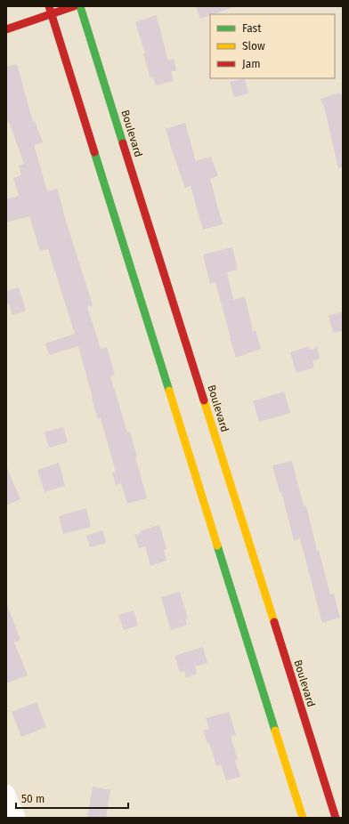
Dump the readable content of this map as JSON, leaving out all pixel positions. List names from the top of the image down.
{
  "streets": {
    "main road": ["Boulevard"]
  },
  "legend": ["Fast", "Slow", "Jam"],
  "scale_bar": "50 m"
}
